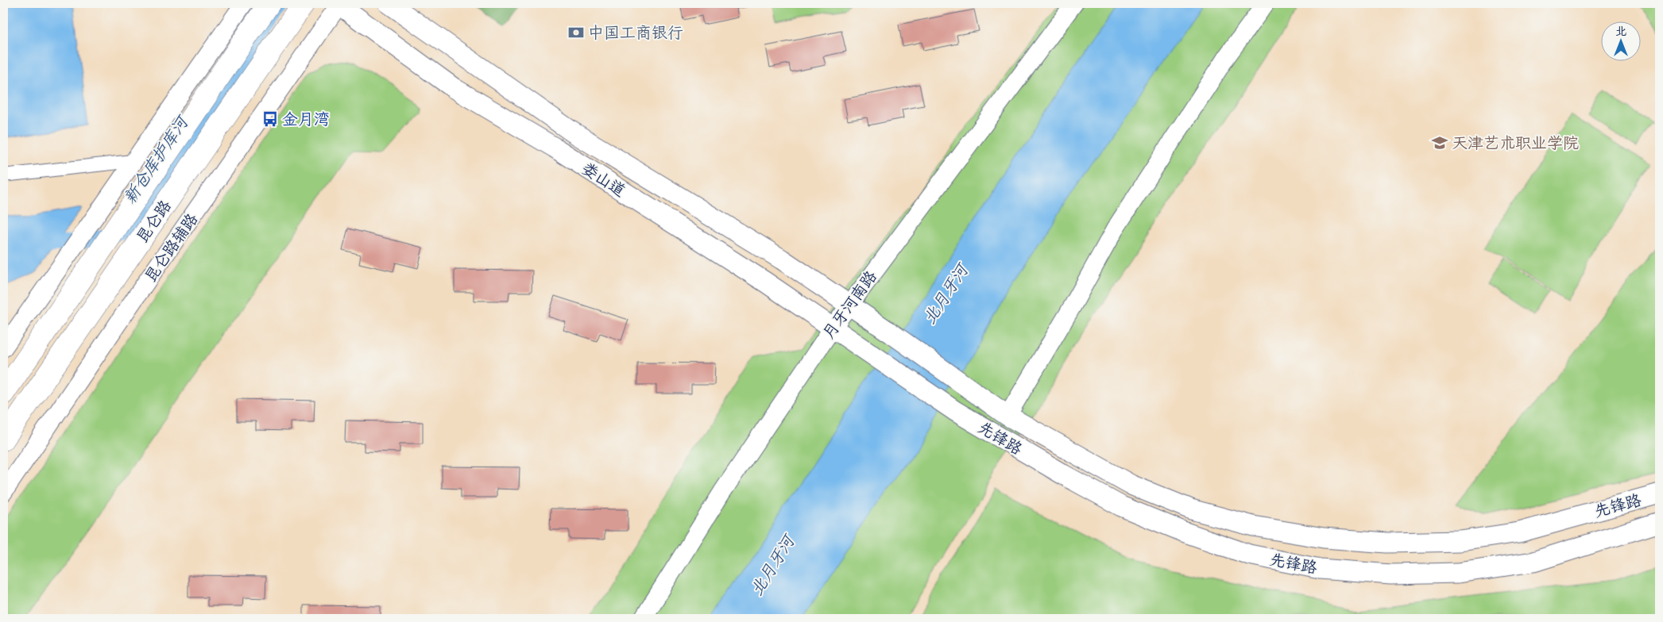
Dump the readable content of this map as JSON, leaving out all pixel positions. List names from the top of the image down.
{
  "streets": {
    "highway": ["昆仑路"],
    "main road": ["娄山道", "先锋路"],
    "street": ["昆仑路辅路", "月牙河南路"]
  },
  "crossings": [
    ["娄山道", "昆仑路辅路"],
    ["娄山道", "月牙河南路"],
    ["娄山道", "先锋路"]
  ],
  "water": ["新仓库护库河", "北月牙河"],
  "places": {
    "bank": ["中国工商银行"],
    "bus stop": ["金月湾"],
    "school or university": ["天津艺术职业学院"]
  },
  "north": "top"
}
